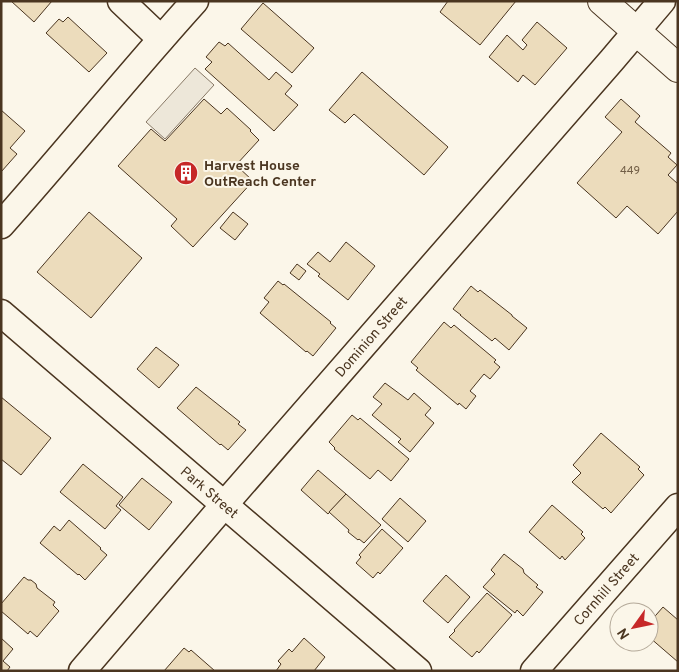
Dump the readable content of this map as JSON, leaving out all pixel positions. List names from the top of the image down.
{
  "streets": {
    "street": ["Dominion Street", "Park Street", "Cornhill Street"]
  },
  "crossings": [
    ["Dominion Street", "Park Street"]
  ],
  "places": {
    "building": ["Harvest House OutReach Center"]
  },
  "house_numbers": ["449"],
  "north": "bottom left"
}
